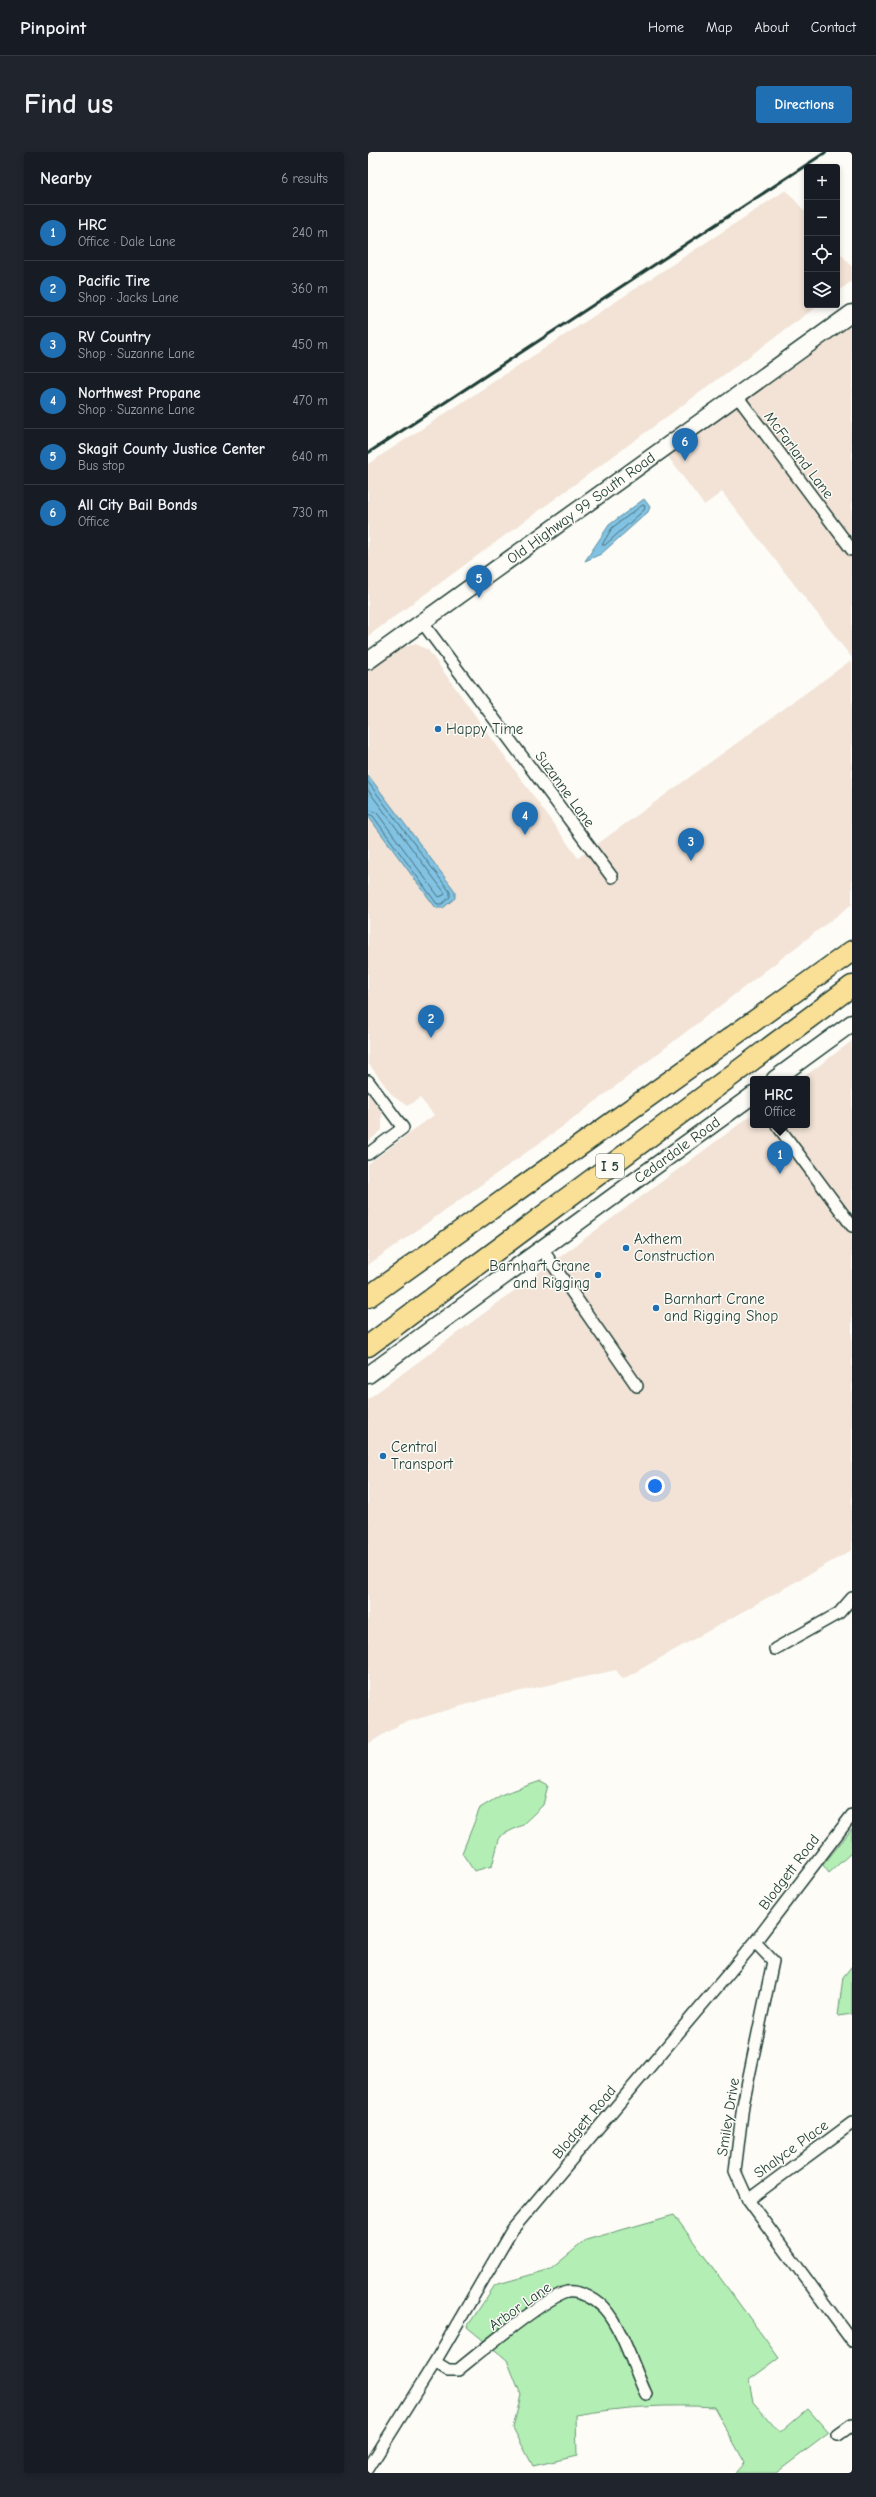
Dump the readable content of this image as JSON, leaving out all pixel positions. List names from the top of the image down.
{
  "streets": {
    "highway": ["I 5"],
    "street": [
      "McFarland Lane",
      "Old Highway 99 South Road",
      "Suzanne Lane",
      "Cedardale Road",
      "Blodgett Road",
      "Smiley Drive",
      "Shalyce Place",
      "Arbor Lane"
    ]
  },
  "crossings": [
    ["McFarland Lane", "Old Highway 99 South Road"],
    ["Old Highway 99 South Road", "Suzanne Lane"],
    ["Blodgett Road", "Smiley Drive"],
    ["Blodgett Road", "Arbor Lane"],
    ["Smiley Drive", "Shalyce Place"]
  ],
  "places": [
    "Happy Time",
    "Axthem Construction",
    "Barnhart Crane and Rigging",
    "Barnhart Crane and Rigging Shop",
    "Central Transport"
  ],
  "page": {
    "header": "Pinpoint",
    "nav": [
      "Home",
      "Map",
      "About",
      "Contact"
    ],
    "buttons": "Directions",
    "title": "Find us",
    "heading": ["Nearby", "6 results"],
    "map_buttons": ["+", "−"],
    "list": [
      {
        "mark": "1",
        "name": "HRC",
        "note": "Office · Dale Lane",
        "value": "240 m"
      },
      {
        "mark": "2",
        "name": "Pacific Tire",
        "note": "Shop · Jacks Lane",
        "value": "360 m"
      },
      {
        "mark": "3",
        "name": "RV Country",
        "note": "Shop · Suzanne Lane",
        "value": "450 m"
      },
      {
        "mark": "4",
        "name": "Northwest Propane",
        "note": "Shop · Suzanne Lane",
        "value": "470 m"
      },
      {
        "mark": "5",
        "name": "Skagit County Justice Center",
        "note": "Bus stop",
        "value": "640 m"
      },
      {
        "mark": "6",
        "name": "All City Bail Bonds",
        "note": "Office",
        "value": "730 m"
      }
    ],
    "pins": [
      "6",
      "5",
      "4",
      "3",
      "2",
      "1"
    ],
    "popup": ["HRC", "Office"]
  }
}
